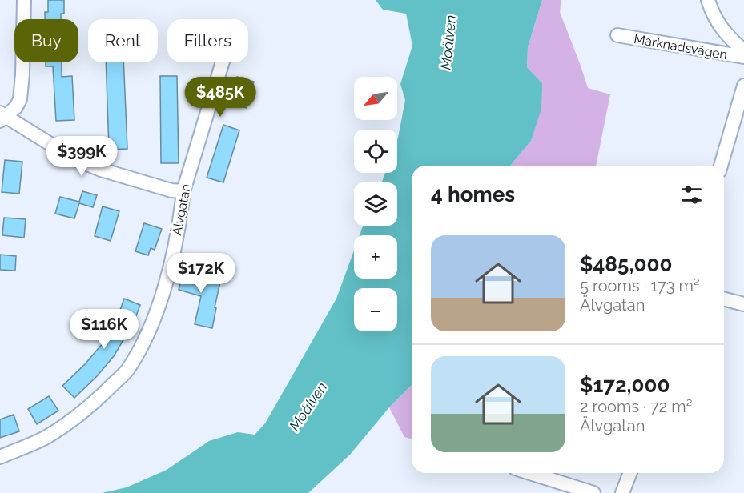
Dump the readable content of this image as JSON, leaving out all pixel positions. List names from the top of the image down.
{
  "streets": {
    "street": ["Marknadsvägen", "Älvgatan"]
  },
  "water": ["Moälven"],
  "north": "bottom left",
  "page": {
    "chip": ["Buy", "Rent", "Filters"],
    "map_buttons": ["+", "−"],
    "price": [
      "$485K",
      "$399K",
      "$172K",
      "$116K"
    ],
    "heading": "4 homes",
    "list": [
      {
        "name": "$485,000",
        "note": "5 rooms · 173 m² · Älvgatan"
      },
      {
        "name": "$172,000",
        "note": "2 rooms · 72 m² · Älvgatan"
      }
    ]
  }
}
